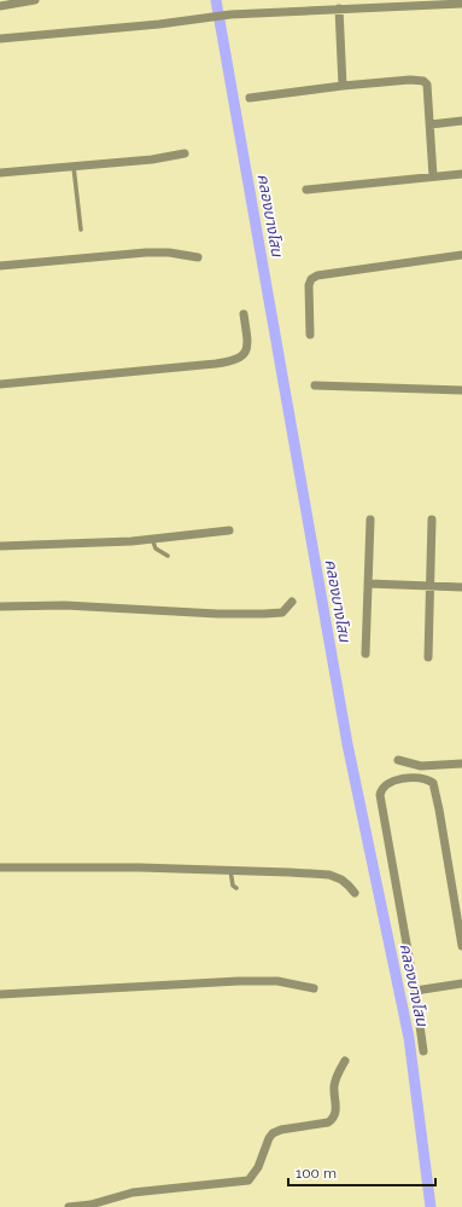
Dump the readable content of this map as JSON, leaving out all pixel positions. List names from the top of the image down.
{
  "water": ["คลองบางโสน"],
  "scale_bar": "100 m"
}
